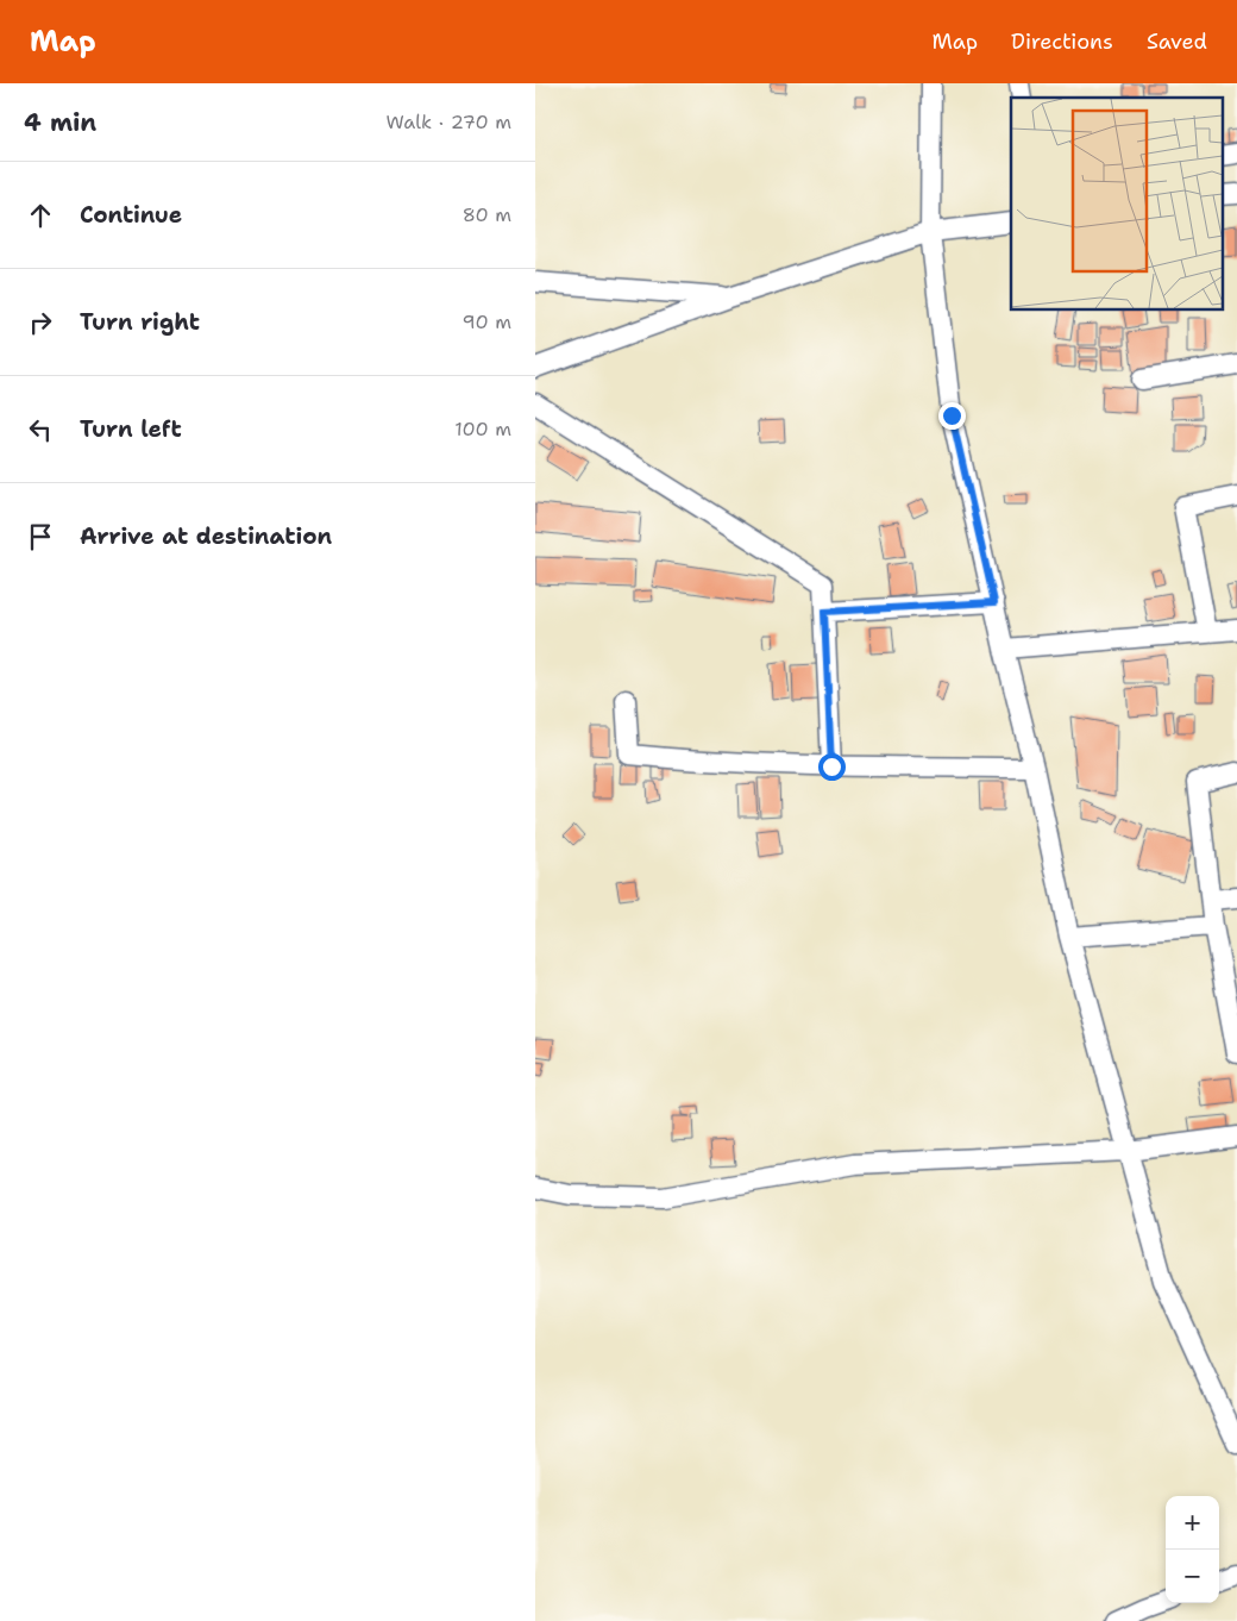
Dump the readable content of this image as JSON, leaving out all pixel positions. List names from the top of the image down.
{
  "page": {
    "header": "Map",
    "nav": ["Map", "Directions", "Saved"],
    "heading": ["4 min", "Walk · 270 m"],
    "list": [
      ["Continue", "80 m"],
      ["Turn right", "90 m"],
      ["Turn left", "100 m"],
      "Arrive at destination"
    ],
    "map_buttons": ["+", "−"]
  }
}
